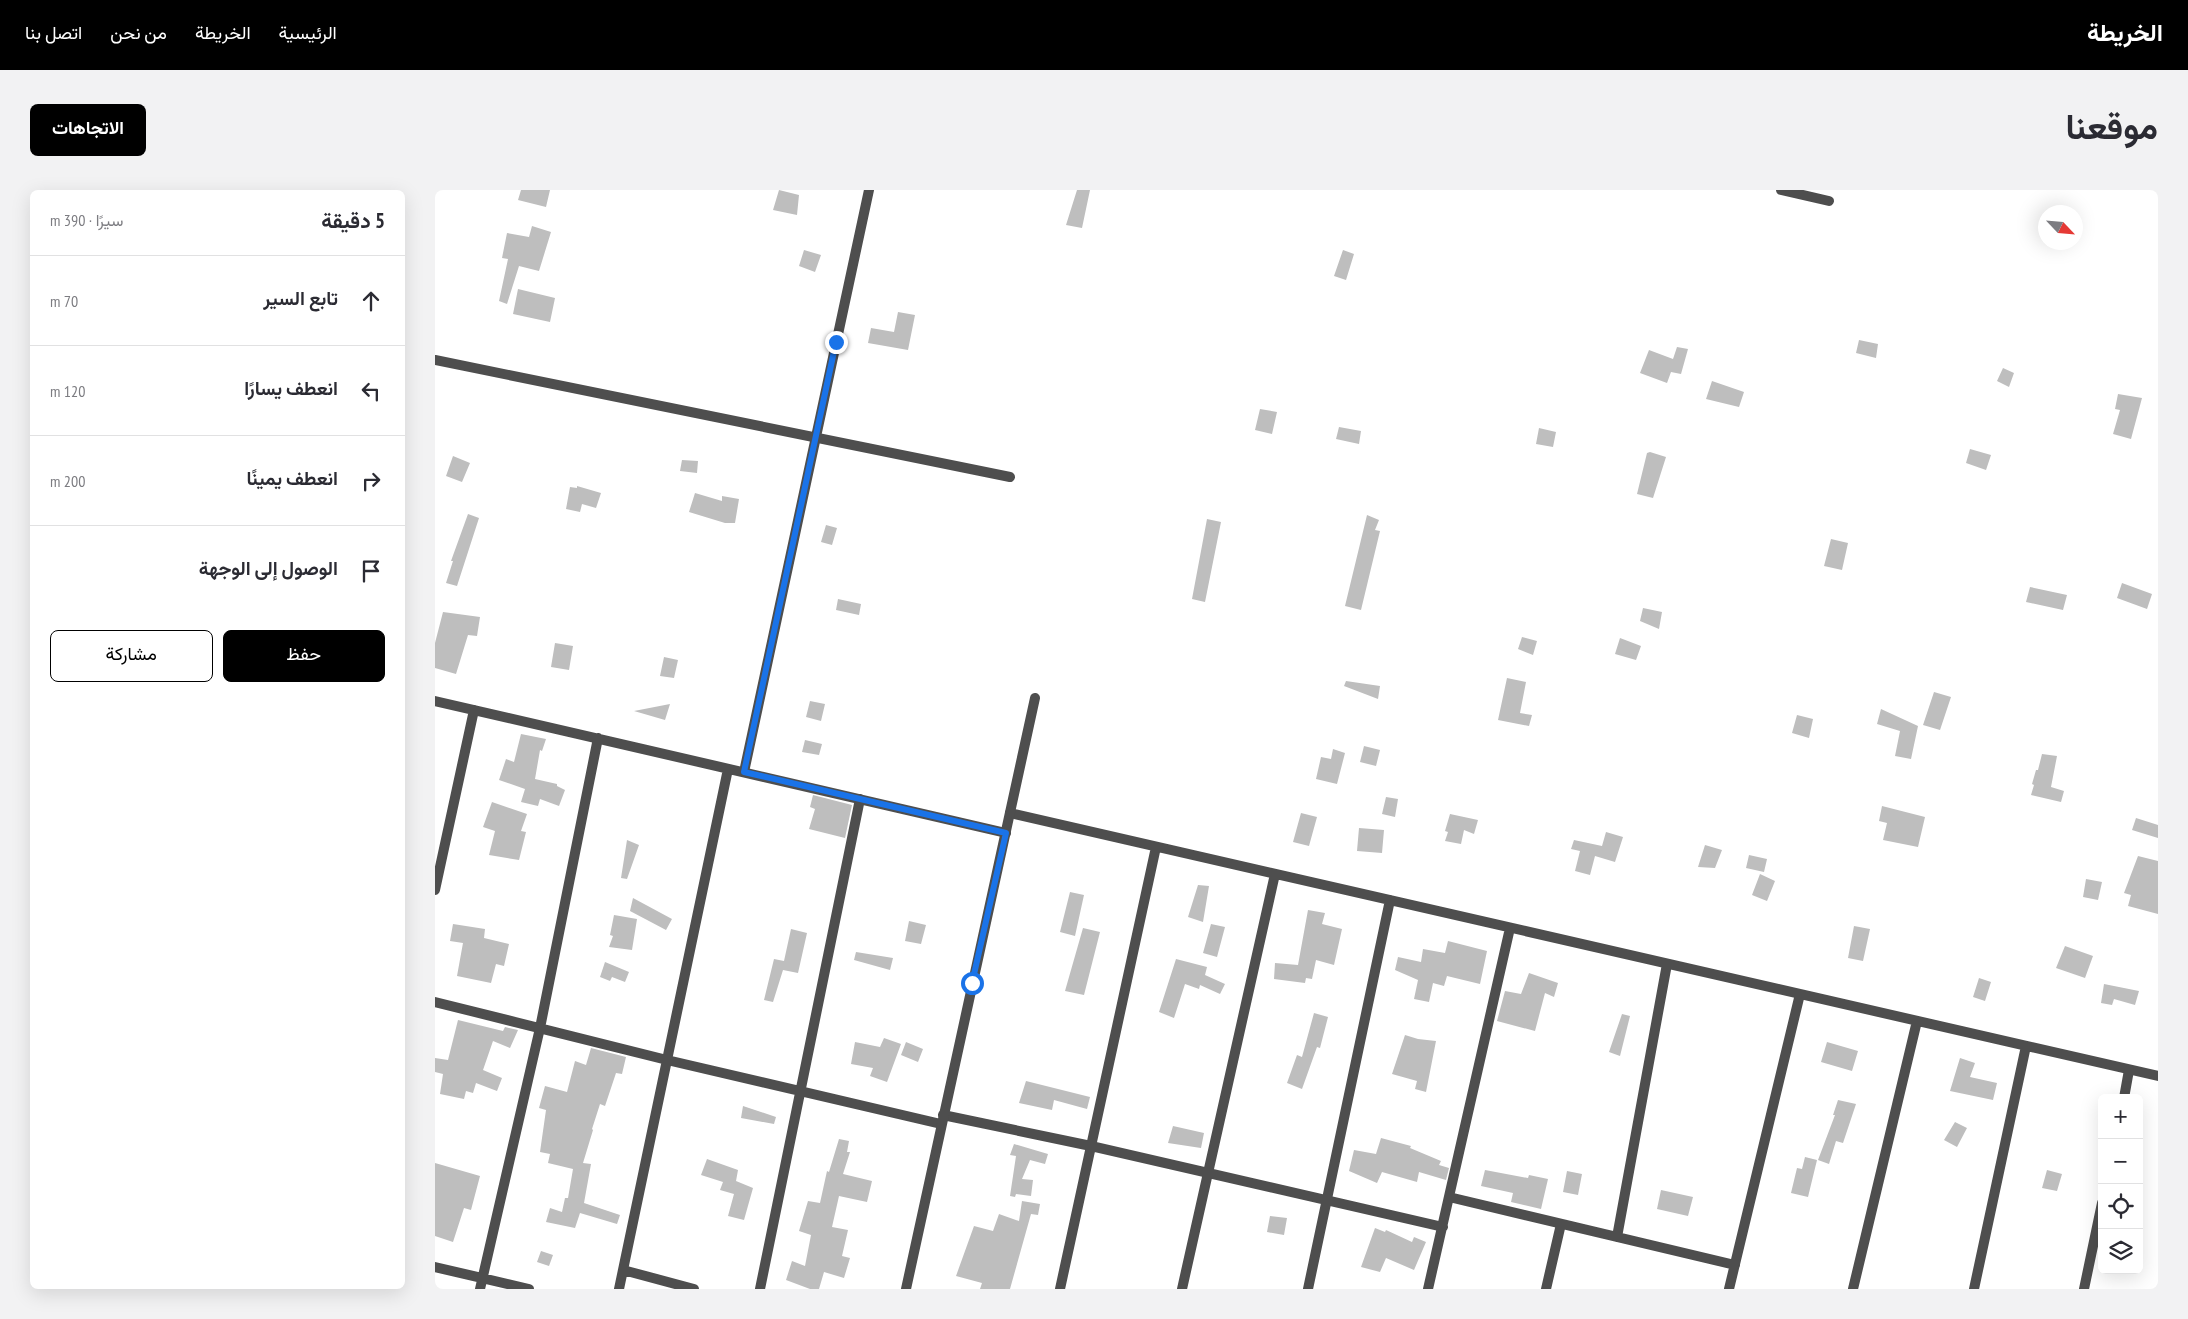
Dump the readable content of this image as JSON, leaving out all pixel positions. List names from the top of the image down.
{
  "north": "bottom right",
  "page": {
    "header": "الخريطة",
    "nav": [
      "الرئيسية",
      "الخريطة",
      "من نحن",
      "اتصل بنا"
    ],
    "title": "موقعنا",
    "buttons": [
      "الاتجاهات",
      ["حفظ", "مشاركة"]
    ],
    "heading": ["5 دقيقة", "سيرًا · 390 m"],
    "list": [
      ["تابع السير", "70 m"],
      ["انعطف يسارًا", "120 m"],
      ["انعطف يمينًا", "200 m"],
      "الوصول إلى الوجهة"
    ],
    "map_buttons": ["+", "−"]
  }
}
